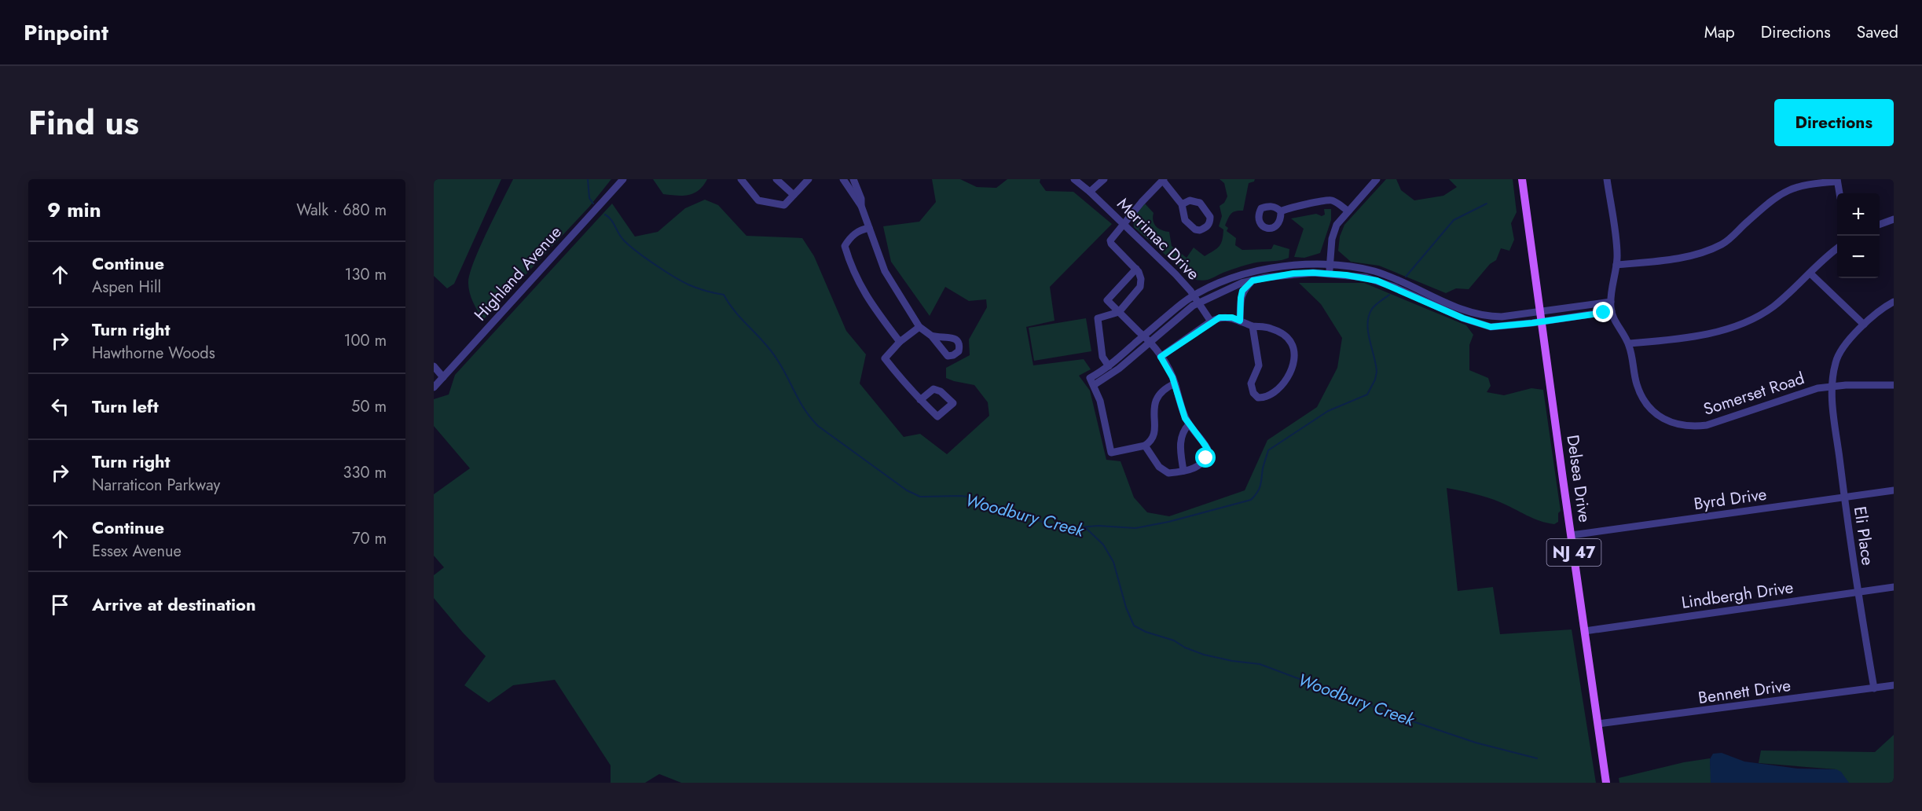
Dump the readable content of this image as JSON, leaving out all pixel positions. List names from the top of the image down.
{
  "streets": {
    "main road": ["Delsea Drive", "NJ 47"],
    "street": [
      "Merrimac Drive",
      "Highland Avenue",
      "Somerset Road",
      "Byrd Drive",
      "Eli Place",
      "Lindbergh Drive",
      "Bennett Drive"
    ]
  },
  "crossings": [
    ["Somerset Road", "Eli Place"],
    ["Delsea Drive", "Byrd Drive"],
    ["Delsea Drive", "Lindbergh Drive"],
    ["Delsea Drive", "Bennett Drive"],
    ["Byrd Drive", "Eli Place"],
    ["Eli Place", "Lindbergh Drive"],
    ["Eli Place", "Bennett Drive"]
  ],
  "water": ["Woodbury Creek"],
  "page": {
    "header": "Pinpoint",
    "nav": ["Map", "Directions", "Saved"],
    "title": "Find us",
    "buttons": "Directions",
    "heading": ["9 min", "Walk · 680 m"],
    "map_buttons": ["+", "−"],
    "list": [
      ["Continue", "Aspen Hill", "130 m"],
      ["Turn right", "Hawthorne Woods", "100 m"],
      ["Turn left", "50 m"],
      ["Turn right", "Narraticon Parkway", "330 m"],
      ["Continue", "Essex Avenue", "70 m"],
      "Arrive at destination"
    ]
  }
}
